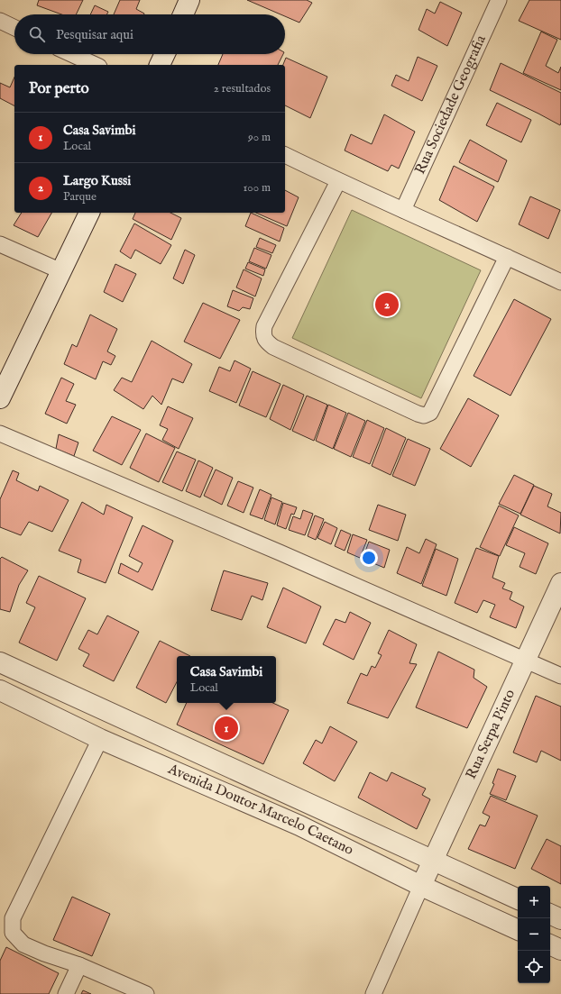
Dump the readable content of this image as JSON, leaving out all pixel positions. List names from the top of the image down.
{
  "streets": {
    "street": ["Rua Sociedade Geografia", "Rua Serpa Pinto", "Avenida Doutor Marcelo Caetano"]
  },
  "crossings": [
    ["Rua Serpa Pinto", "Avenida Doutor Marcelo Caetano"]
  ],
  "page": {
    "search": "Pesquisar aqui",
    "heading": ["Por perto", "2 resultados"],
    "list": [
      {
        "mark": "1",
        "name": "Casa Savimbi",
        "note": "Local",
        "value": "90 m"
      },
      {
        "mark": "2",
        "name": "Largo Kussi",
        "note": "Parque",
        "value": "100 m"
      }
    ],
    "pins": ["2", "1"],
    "popup": ["Casa Savimbi", "Local"],
    "map_buttons": ["+", "−"]
  }
}
